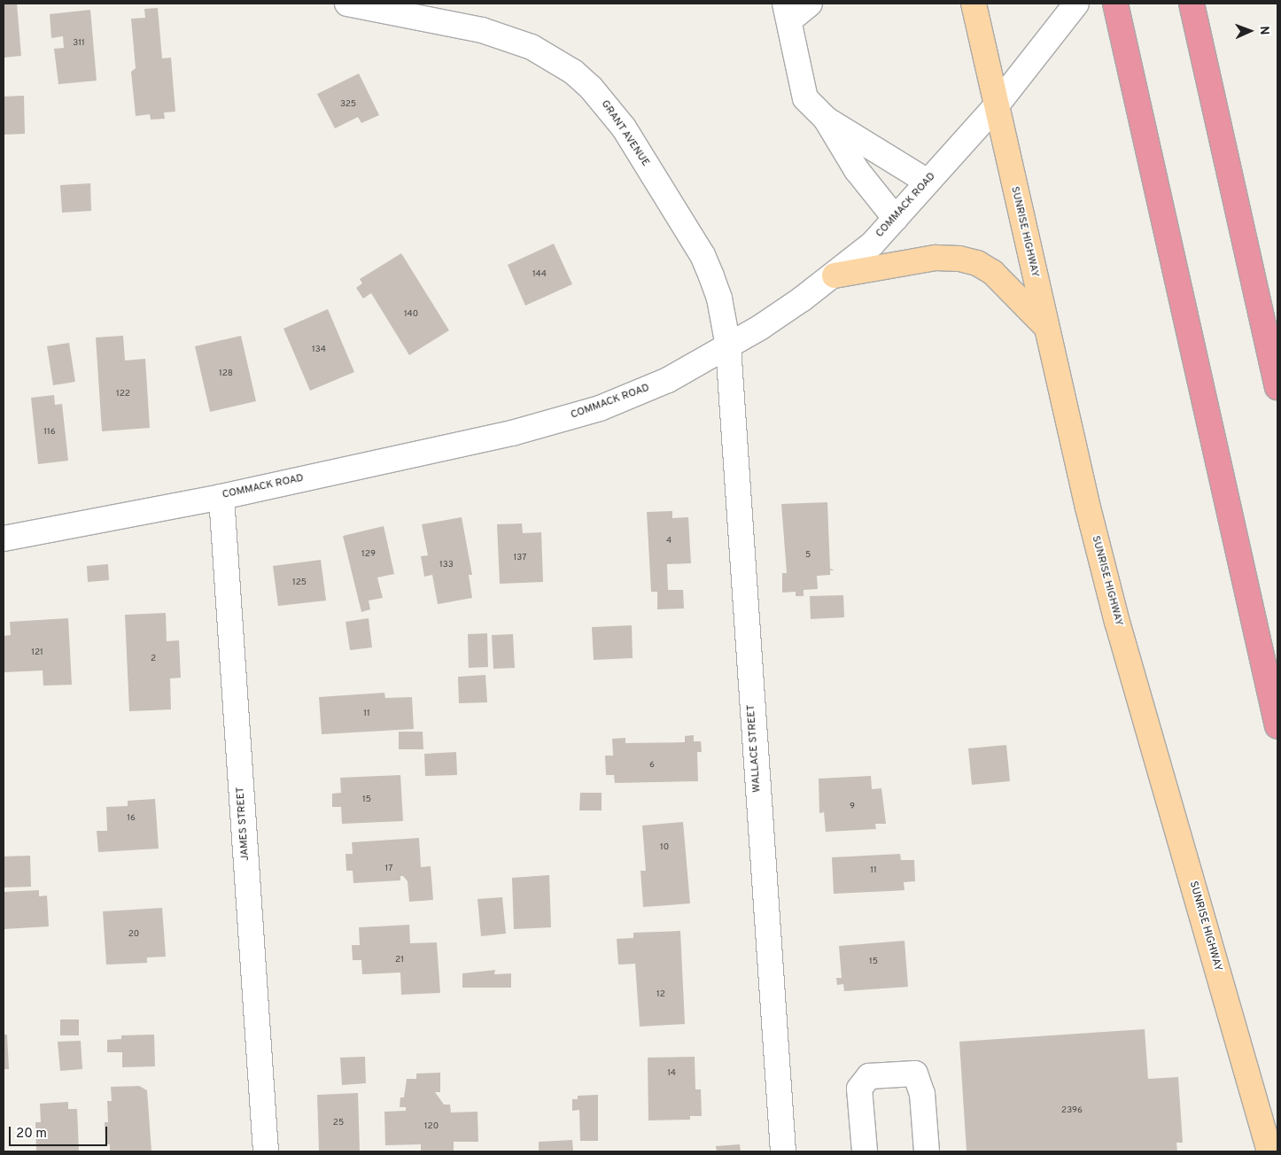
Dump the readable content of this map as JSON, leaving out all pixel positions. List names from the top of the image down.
{
  "streets": {
    "main road": ["SUNRISE HIGHWAY"],
    "street": [
      "GRANT AVENUE",
      "COMMACK ROAD",
      "WALLACE STREET",
      "JAMES STREET"
    ]
  },
  "crossings": [
    ["GRANT AVENUE", "COMMACK ROAD"],
    ["GRANT AVENUE", "WALLACE STREET"],
    ["COMMACK ROAD", "SUNRISE HIGHWAY"],
    ["COMMACK ROAD", "WALLACE STREET"],
    ["COMMACK ROAD", "JAMES STREET"]
  ],
  "house_numbers": [
    "311",
    "325",
    "144",
    "140",
    "134",
    "128",
    "122",
    "116",
    "4",
    "129",
    "5",
    "137",
    "133",
    "125",
    "121",
    "2",
    "11",
    "6",
    "15",
    "9",
    "16",
    "10",
    "17",
    "11",
    "20",
    "21",
    "15",
    "12",
    "14",
    "2396",
    "25",
    "120"
  ],
  "scale_bar": "20 m",
  "north": "right"
}
